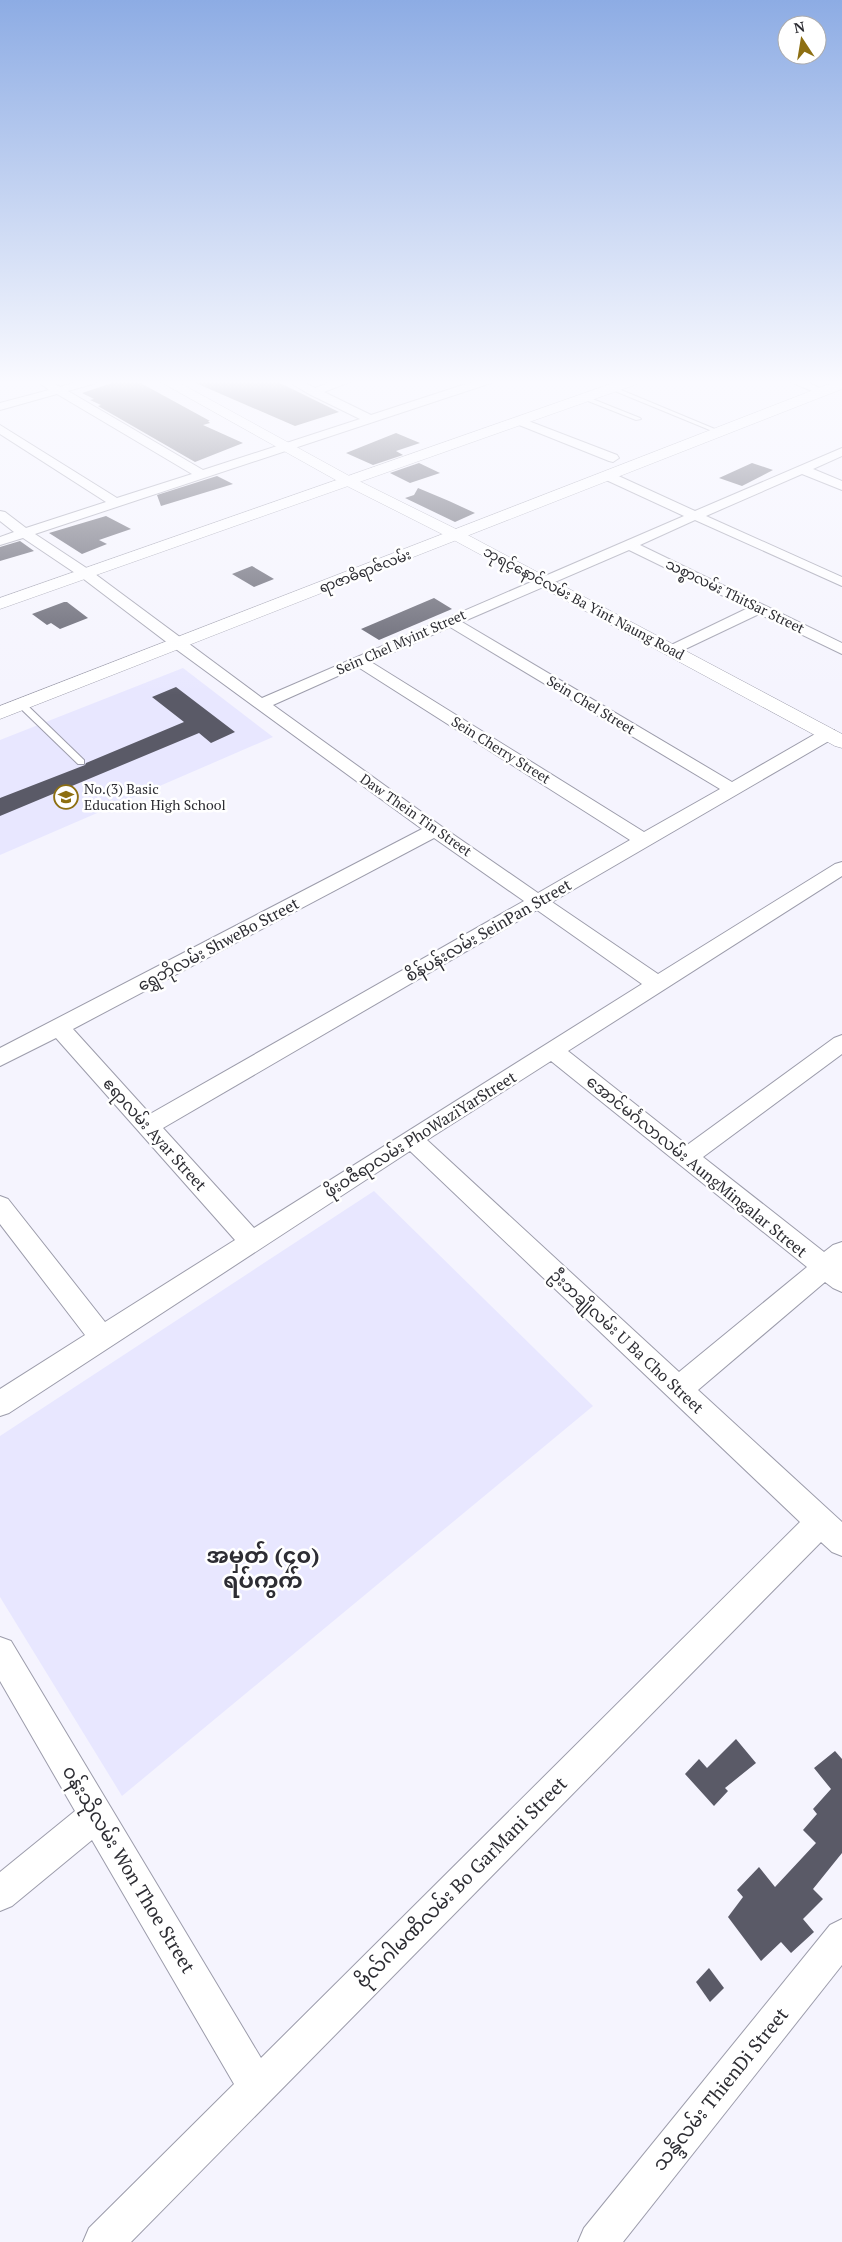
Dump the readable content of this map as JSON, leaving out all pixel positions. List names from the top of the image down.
{
  "streets": {
    "street": [
      "ရာဇာဓိရာဇ်လမ်း",
      "သစ္စာလမ်း ThitSar Street",
      "ဘုရင့်နောင်လမ်း Ba Yint Naung Road",
      "Sein Chel Myint Street",
      "Sein Chel Street",
      "Sein Cherry Street",
      "Daw Thein Tin Street",
      "စိန်ပန်းလမ်း SeinPan Street",
      "ရွှေဘိုလမ်း ShweBo Street",
      "ဧရာလမ်း Ayar Street",
      "ဖိုးဝဇီရာလမ်း PhoWaziYarStreet",
      "အောင်မင်္ဂလာလမ်း AungMingalar Street",
      "ဦးဘချိုလမ်း U Ba Cho Street",
      "ဝန်းသိုလမ်း Won Thoe Street",
      "ဗိုလ်ဂါမဏိလမ်း Bo GarMani Street",
      "သန္ဒိလမ်း ThienDi Street"
    ]
  },
  "crossings": [
    ["ရာဇာဓိရာဇ်လမ်း", "ဘုရင့်နောင်လမ်း Ba Yint Naung Road"],
    ["ရာဇာဓိရာဇ်လမ်း", "Daw Thein Tin Street"],
    ["သစ္စာလမ်း ThitSar Street", "Sein Chel Myint Street"],
    ["ဘုရင့်နောင်လမ်း Ba Yint Naung Road", "Sein Chel Myint Street"],
    ["ဘုရင့်နောင်လမ်း Ba Yint Naung Road", "စိန်ပန်းလမ်း SeinPan Street"],
    ["Sein Chel Myint Street", "Sein Chel Street"],
    ["Sein Chel Myint Street", "Sein Cherry Street"],
    ["Sein Chel Myint Street", "Daw Thein Tin Street"],
    ["Sein Chel Street", "စိန်ပန်းလမ်း SeinPan Street"],
    ["Sein Cherry Street", "စိန်ပန်းလမ်း SeinPan Street"],
    ["Daw Thein Tin Street", "စိန်ပန်းလမ်း SeinPan Street"],
    ["Daw Thein Tin Street", "ရွှေဘိုလမ်း ShweBo Street"],
    ["Daw Thein Tin Street", "ဖိုးဝဇီရာလမ်း PhoWaziYarStreet"],
    ["စိန်ပန်းလမ်း SeinPan Street", "ဧရာလမ်း Ayar Street"],
    ["ရွှေဘိုလမ်း ShweBo Street", "ဧရာလမ်း Ayar Street"],
    ["ဧရာလမ်း Ayar Street", "ဖိုးဝဇီရာလမ်း PhoWaziYarStreet"],
    ["ဖိုးဝဇီရာလမ်း PhoWaziYarStreet", "အောင်မင်္ဂလာလမ်း AungMingalar Street"],
    ["ဖိုးဝဇီရာလမ်း PhoWaziYarStreet", "ဦးဘချိုလမ်း U Ba Cho Street"],
    ["ဦးဘချိုလမ်း U Ba Cho Street", "ဗိုလ်ဂါမဏိလမ်း Bo GarMani Street"],
    ["ဝန်းသိုလမ်း Won Thoe Street", "ဗိုလ်ဂါမဏိလမ်း Bo GarMani Street"]
  ],
  "districts": ["အမှတ် (၄၀) ရပ်ကွက်"],
  "places": {
    "school or university": ["No.(3) Basic Education High School"]
  },
  "north": "top"
}
